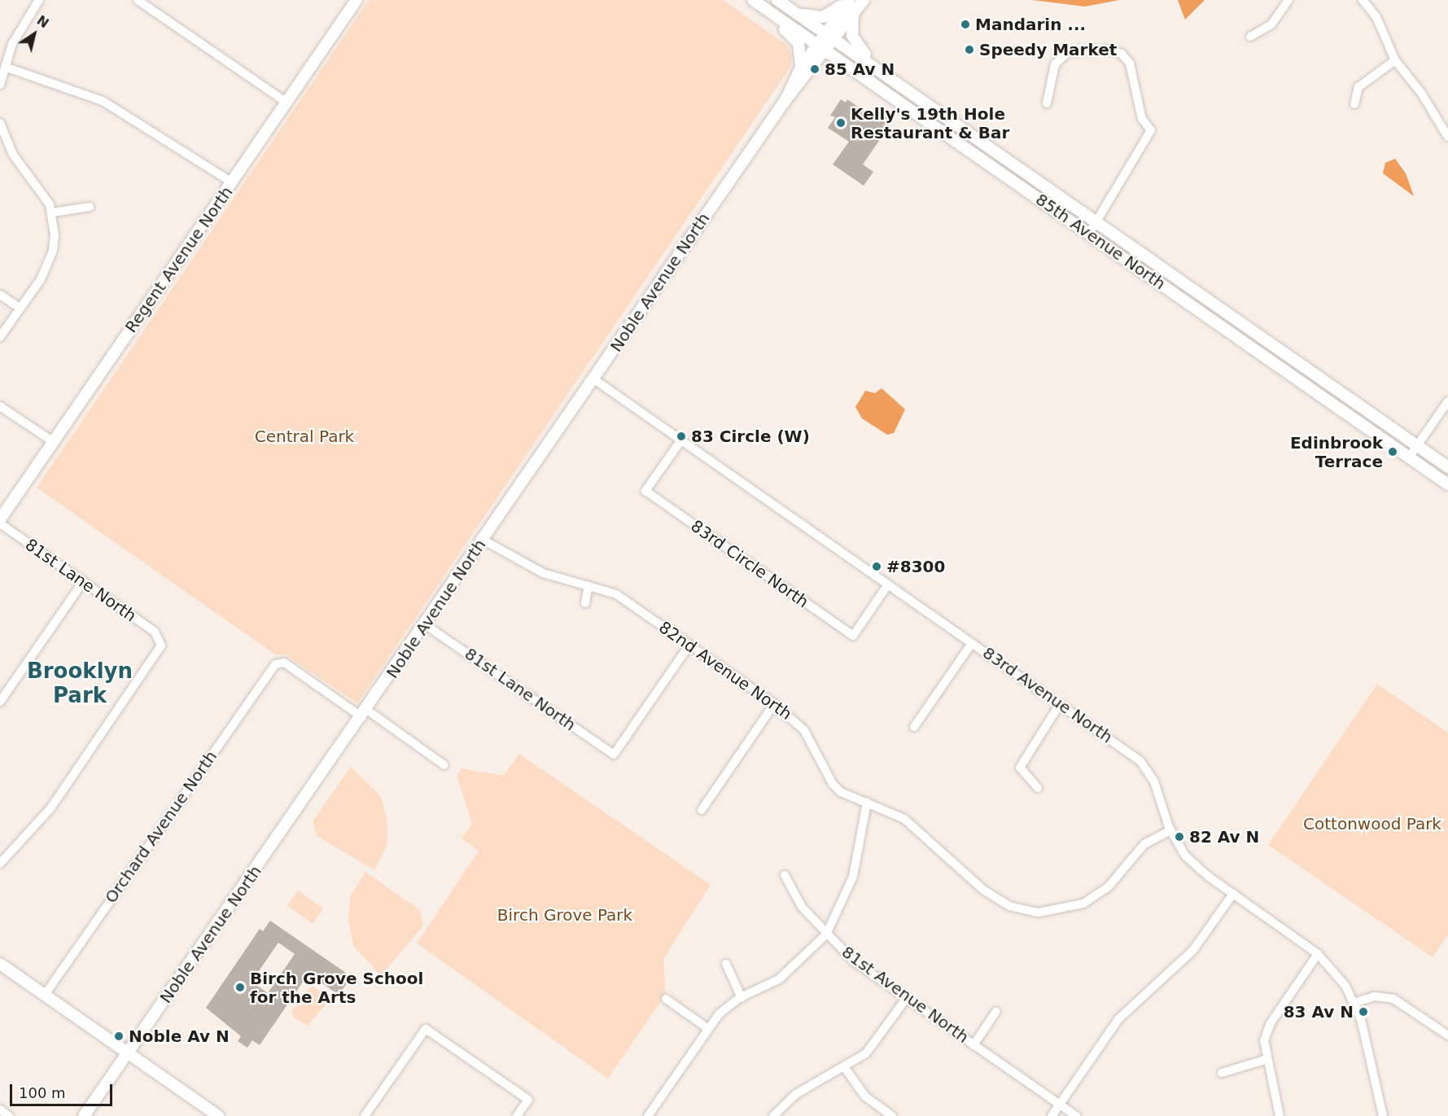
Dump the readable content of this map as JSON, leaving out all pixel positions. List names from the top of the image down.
{
  "streets": {
    "street": [
      "85th Avenue North",
      "Regent Avenue North",
      "Noble Avenue North",
      "83rd Circle North",
      "81st Lane North",
      "82nd Avenue North",
      "83rd Avenue North",
      "Orchard Avenue North",
      "81st Avenue North"
    ]
  },
  "crossings": [
    ["85th Avenue North", "Noble Avenue North"],
    ["Regent Avenue North", "81st Lane North"],
    ["Noble Avenue North", "81st Lane North"],
    ["Noble Avenue North", "82nd Avenue North"],
    ["Noble Avenue North", "83rd Avenue North"],
    ["Noble Avenue North", "Orchard Avenue North"],
    ["83rd Circle North", "83rd Avenue North"],
    ["81st Lane North", "82nd Avenue North"],
    ["82nd Avenue North", "83rd Avenue North"]
  ],
  "districts": ["Brooklyn Park"],
  "parks": ["Central Park", "Cottonwood Park", "Birch Grove Park"],
  "places": [
    "Mandarin ...",
    "Speedy Market",
    "85 Av N",
    "Kelly's 19th Hole Restaurant & Bar",
    "83 Circle (W)",
    "Edinbrook Terrace",
    "#8300",
    "82 Av N",
    "Birch Grove School for the Arts",
    "83 Av N",
    "Noble Av N"
  ],
  "scale_bar": "100 m",
  "north": "top right"
}
